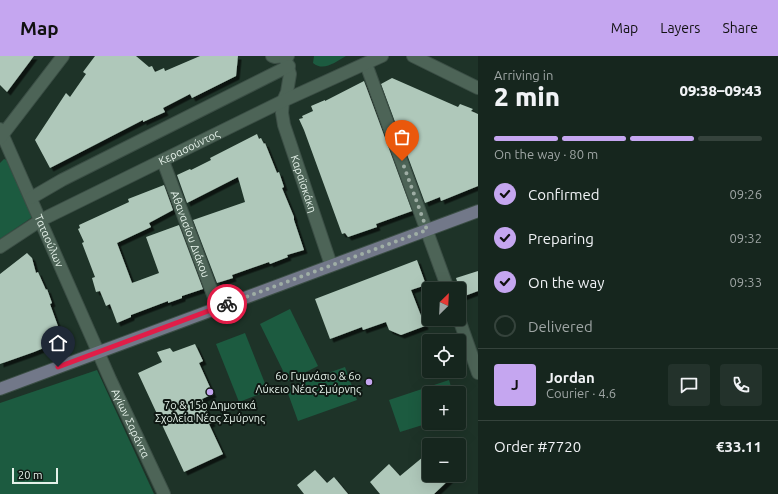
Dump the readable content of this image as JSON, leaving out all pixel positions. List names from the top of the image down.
{
  "streets": {
    "street": [
      "Κερασούντος",
      "Καραϊσκάκη",
      "Αθανασίου Διάκου",
      "Ταταούλων",
      "Αγίων Σαράντα"
    ]
  },
  "crossings": [
    ["Κερασούντος", "Καραϊσκάκη"],
    ["Κερασούντος", "Αθανασίου Διάκου"],
    ["Κερασούντος", "Ταταούλων"],
    ["Ταταούλων", "Αγίων Σαράντα"]
  ],
  "places": ["6ο Γυμνάσιο & 6ο Λύκειο Νέας Σμύρνης", "7ο & 15ο Δημοτικά Σχολεία Νέας Σμύρνης"],
  "scale_bar": "20 m",
  "north": "top right",
  "page": {
    "header": "Map",
    "nav": ["Map", "Layers", "Share"],
    "heading": ["2 min", "Arriving in", "09:38–09:43"],
    "panel": [
      "Jordan",
      "Courier · 4.6",
      "Order #7720",
      "€33.11"
    ],
    "bar": "On the way · 80 m",
    "list": [
      ["Confirmed", "09:26"],
      ["Preparing", "09:32"],
      ["On the way", "09:33"],
      "Delivered"
    ],
    "map_buttons": ["+", "−"],
    "round": "J",
    "scale": "20 m"
  }
}
